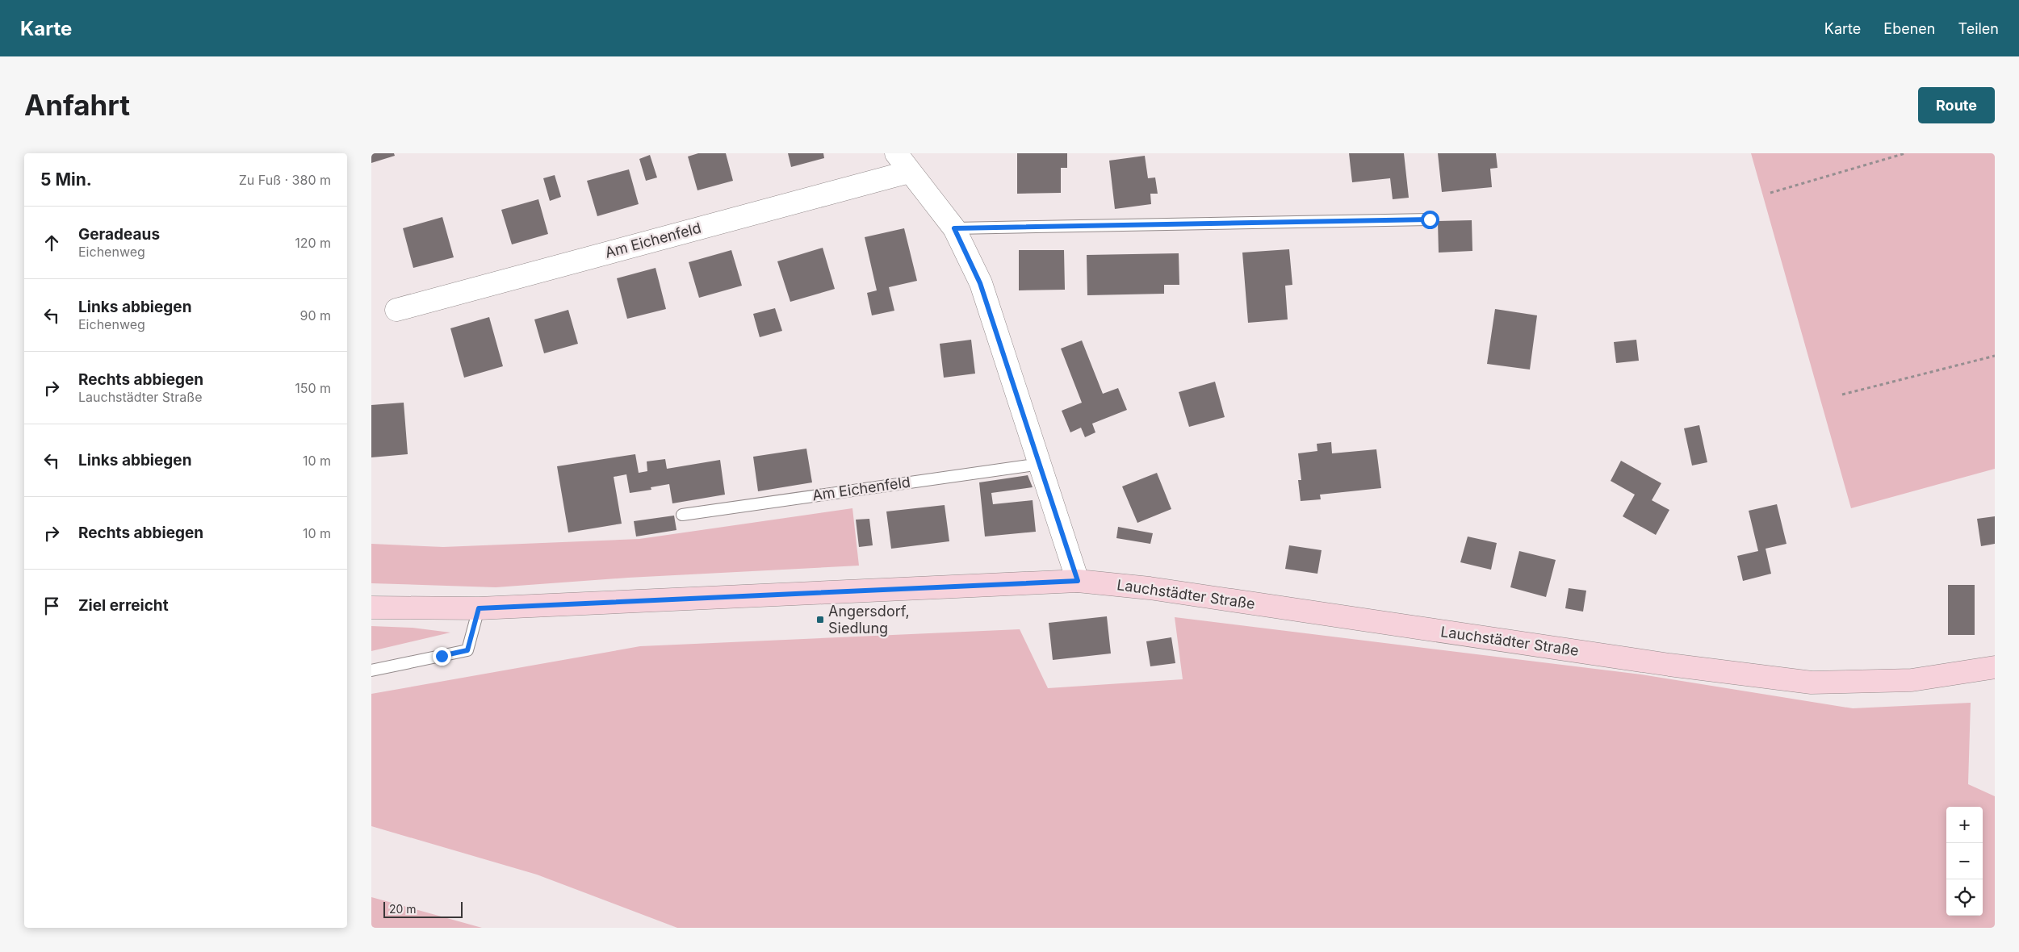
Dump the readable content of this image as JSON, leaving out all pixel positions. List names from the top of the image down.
{
  "streets": {
    "main road": ["Lauchstädter Straße"],
    "street": ["Am Eichenfeld"]
  },
  "places": {
    "transit": ["Angersdorf, Siedlung"]
  },
  "scale_bar": "20 m",
  "page": {
    "header": "Karte",
    "nav": ["Karte", "Ebenen", "Teilen"],
    "buttons": "Route",
    "title": "Anfahrt",
    "heading": ["5 Min.", "Zu Fuß · 380 m"],
    "list": [
      ["Geradeaus", "Eichenweg", "120 m"],
      ["Links abbiegen", "Eichenweg", "90 m"],
      ["Rechts abbiegen", "Lauchstädter Straße", "150 m"],
      ["Links abbiegen", "10 m"],
      ["Rechts abbiegen", "10 m"],
      "Ziel erreicht"
    ],
    "map_buttons": ["+", "−"],
    "scale": "20 m"
  }
}
